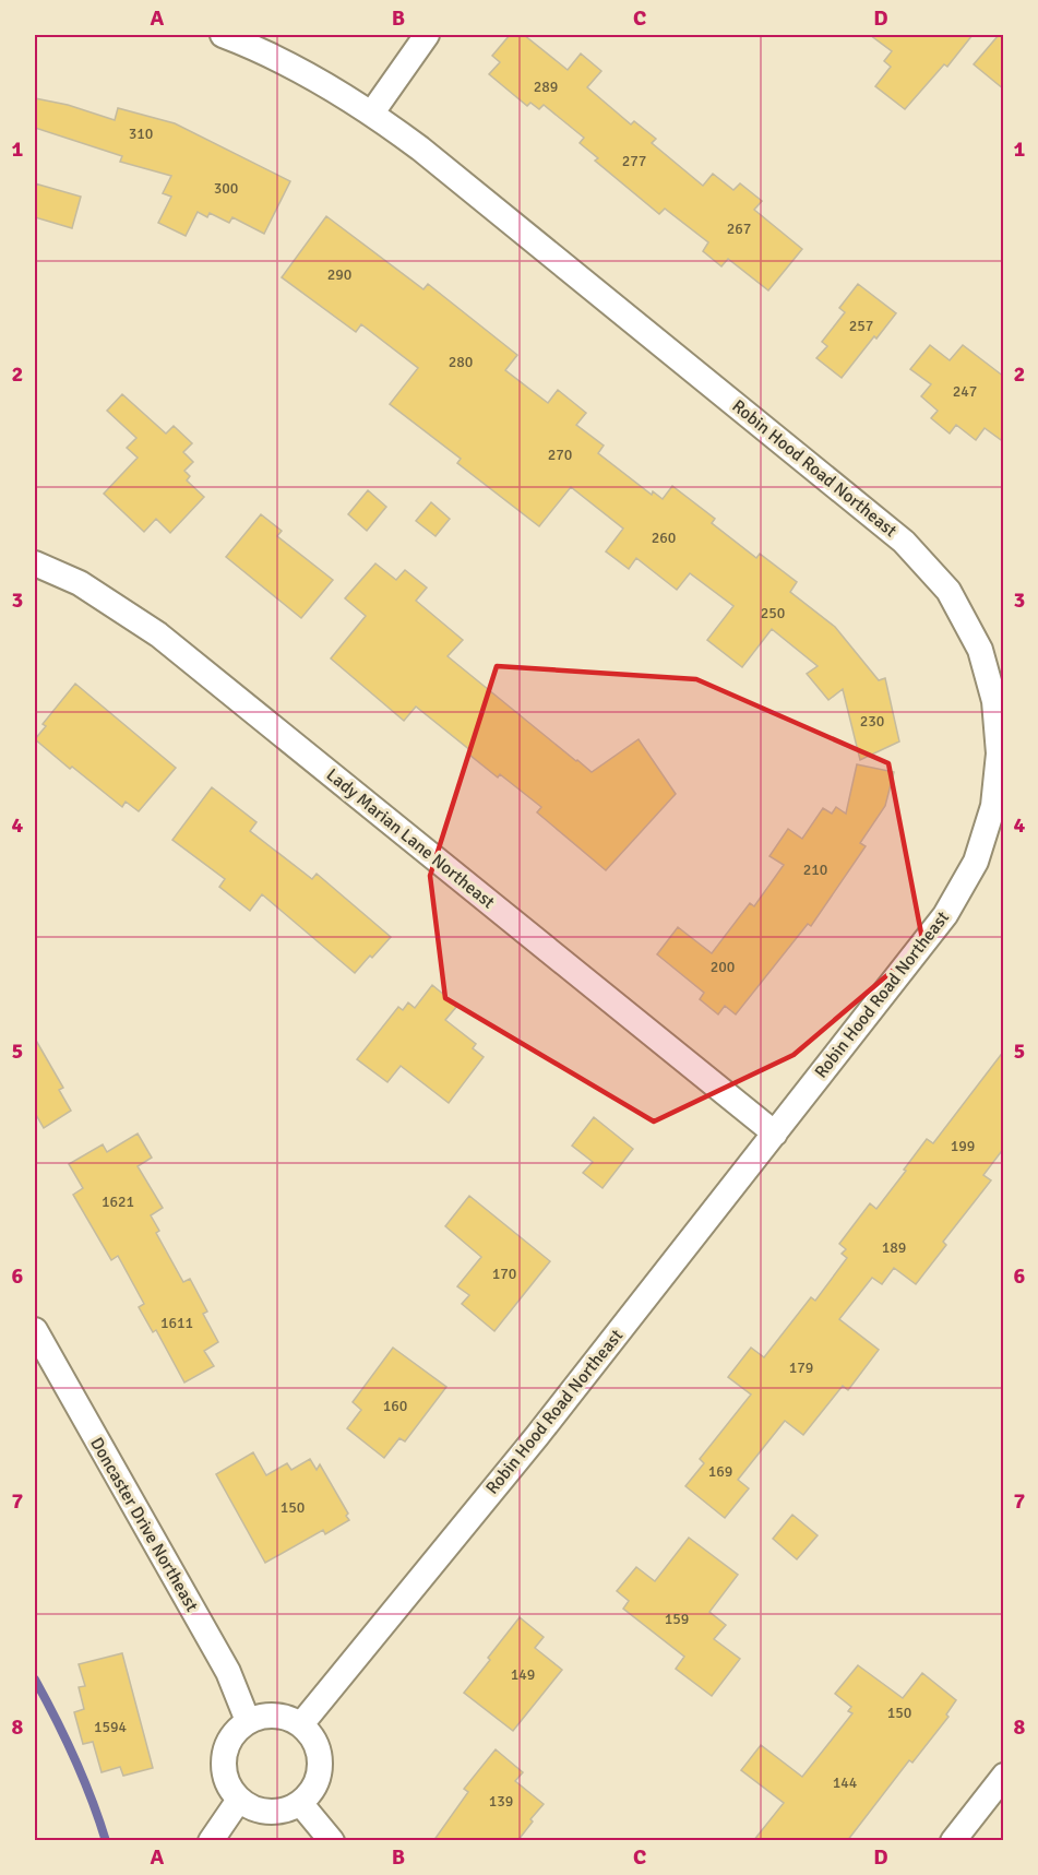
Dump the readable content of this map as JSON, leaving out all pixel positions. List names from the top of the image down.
{
  "streets": {
    "street": ["Robin Hood Road Northeast", "Lady Marian Lane Northeast", "Doncaster Drive Northeast"]
  },
  "crossings": [
    ["Robin Hood Road Northeast", "Lady Marian Lane Northeast"],
    ["Robin Hood Road Northeast", "Doncaster Drive Northeast"]
  ],
  "house_numbers": [
    "289",
    "310",
    "277",
    "300",
    "267",
    "290",
    "257",
    "280",
    "247",
    "270",
    "260",
    "250",
    "230",
    "210",
    "200",
    "199",
    "1621",
    "189",
    "170",
    "1611",
    "179",
    "160",
    "169",
    "150",
    "159",
    "149",
    "150",
    "1594",
    "144",
    "139"
  ],
  "grid": {
    "columns": [
      "A",
      "B",
      "C",
      "D"
    ],
    "rows": [
      "1",
      "2",
      "3",
      "4",
      "5",
      "6",
      "7",
      "8"
    ]
  }
}
